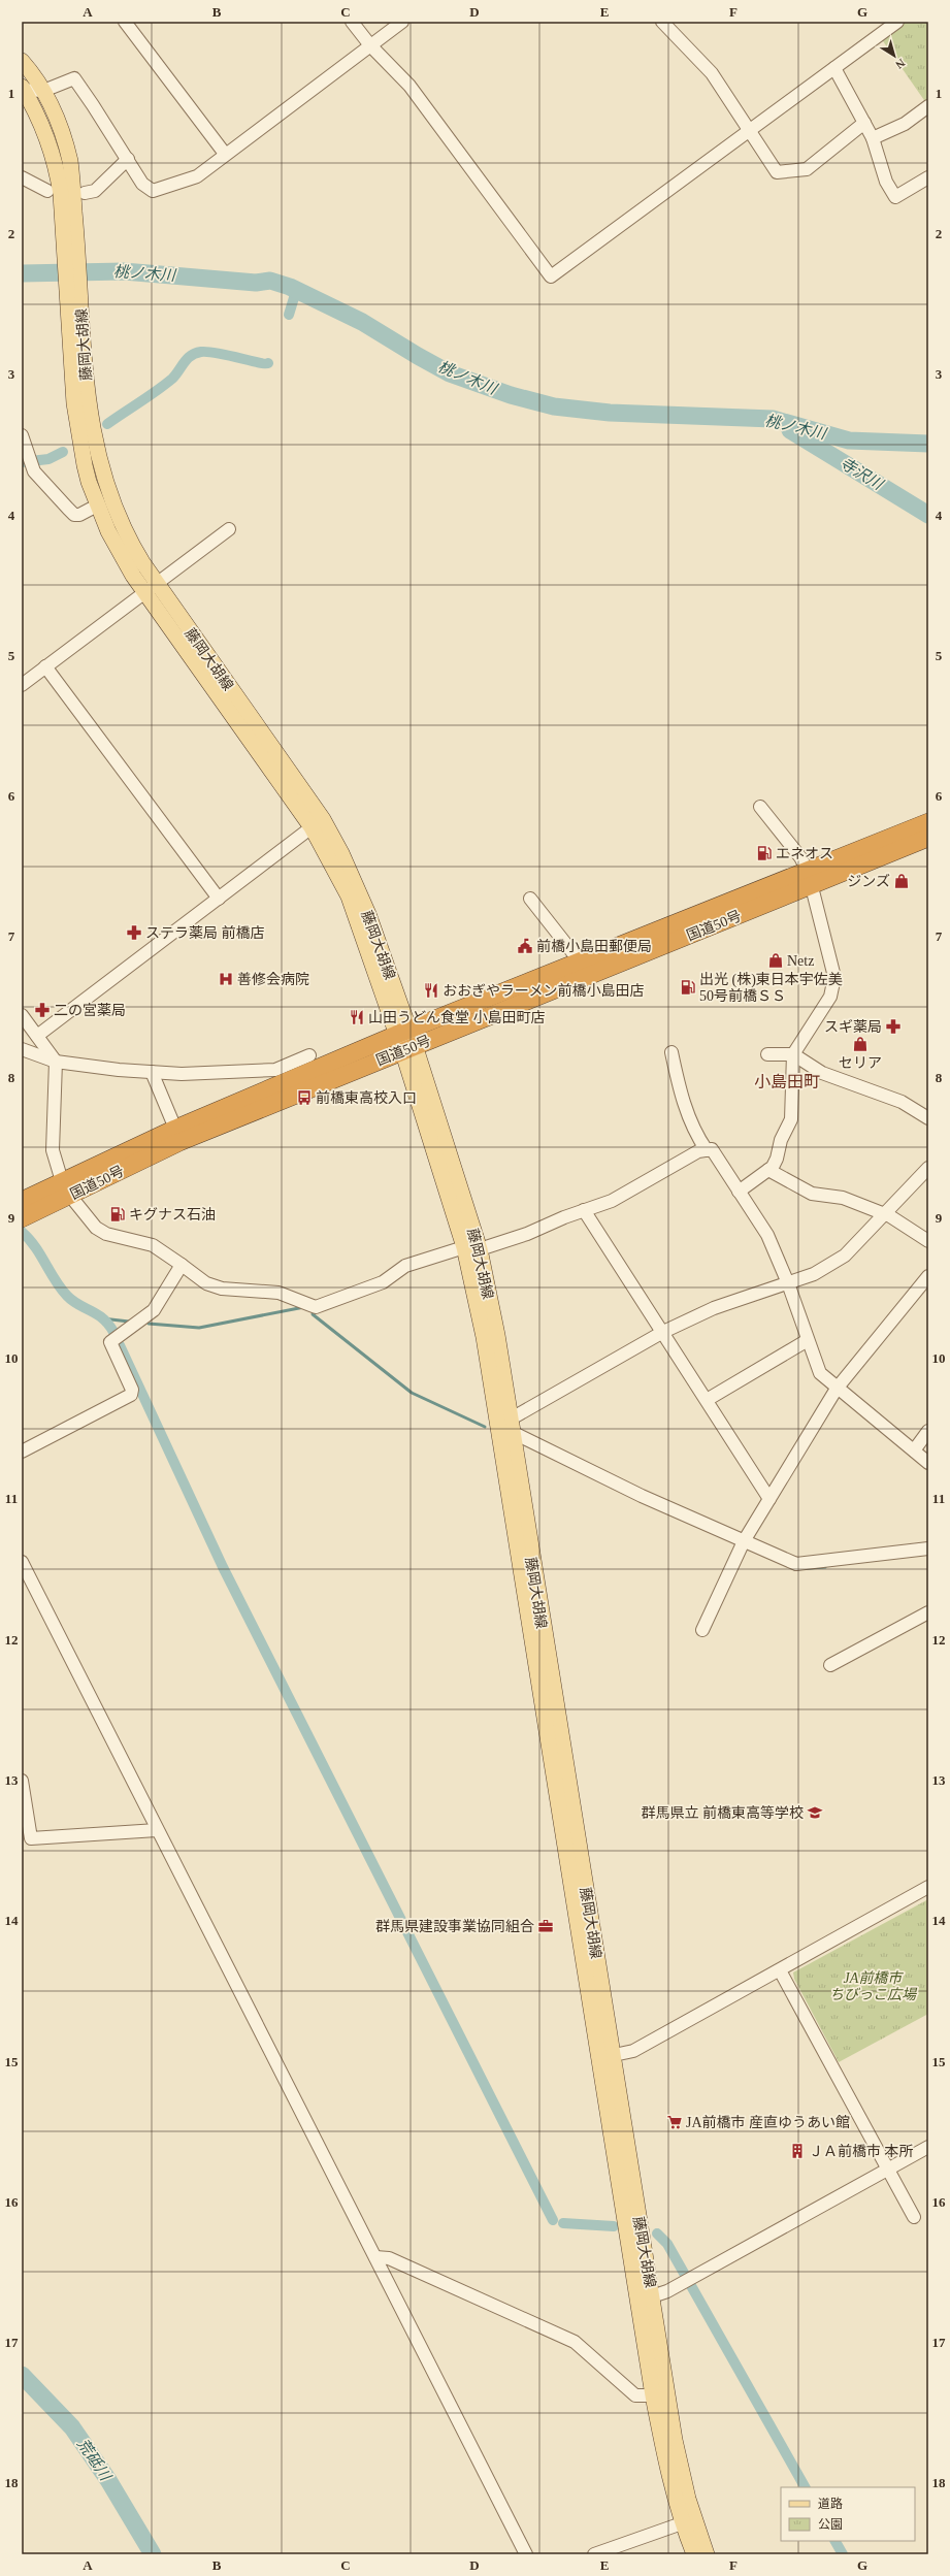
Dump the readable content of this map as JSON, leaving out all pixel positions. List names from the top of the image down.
{
  "streets": {
    "highway": ["国道50号"],
    "main road": ["藤岡大胡線"]
  },
  "crossings": [
    ["藤岡大胡線", "国道50号"]
  ],
  "districts": ["小島田町"],
  "water": ["桃ノ木川", "寺沢川", "荒砥川"],
  "parks": ["JA前橋市 ちびっこ広場"],
  "places": {
    "fuel station": ["エネオス", "出光 (株)東日本宇佐美 50号前橋ＳＳ", "キグナス石油"],
    "shop": ["ジンズ", "Netz", "セリア"],
    "pharmacy": ["ステラ薬局 前橋店", "二の宮薬局", "スギ薬局"],
    "public building": ["前橋小島田郵便局"],
    "hospital": ["善修会病院"],
    "restaurant": ["おおぎやラーメン前橋小島田店", "山田うどん食堂 小島田町店"],
    "bus stop": ["前橋東高校入口"],
    "school or university": ["群馬県立 前橋東高等学校"],
    "office": ["群馬県建設事業協同組合"],
    "supermarket": ["JA前橋市 産直ゆうあい館"],
    "building": ["ＪＡ前橋市 本所"]
  },
  "legend": ["道路", "公園"],
  "north": "bottom right",
  "grid": {
    "columns": [
      "A",
      "B",
      "C",
      "D",
      "E",
      "F",
      "G"
    ],
    "rows": [
      "1",
      "2",
      "3",
      "4",
      "5",
      "6",
      "7",
      "8",
      "9",
      "10",
      "11",
      "12",
      "13",
      "14",
      "15",
      "16",
      "17",
      "18"
    ]
  }
}
